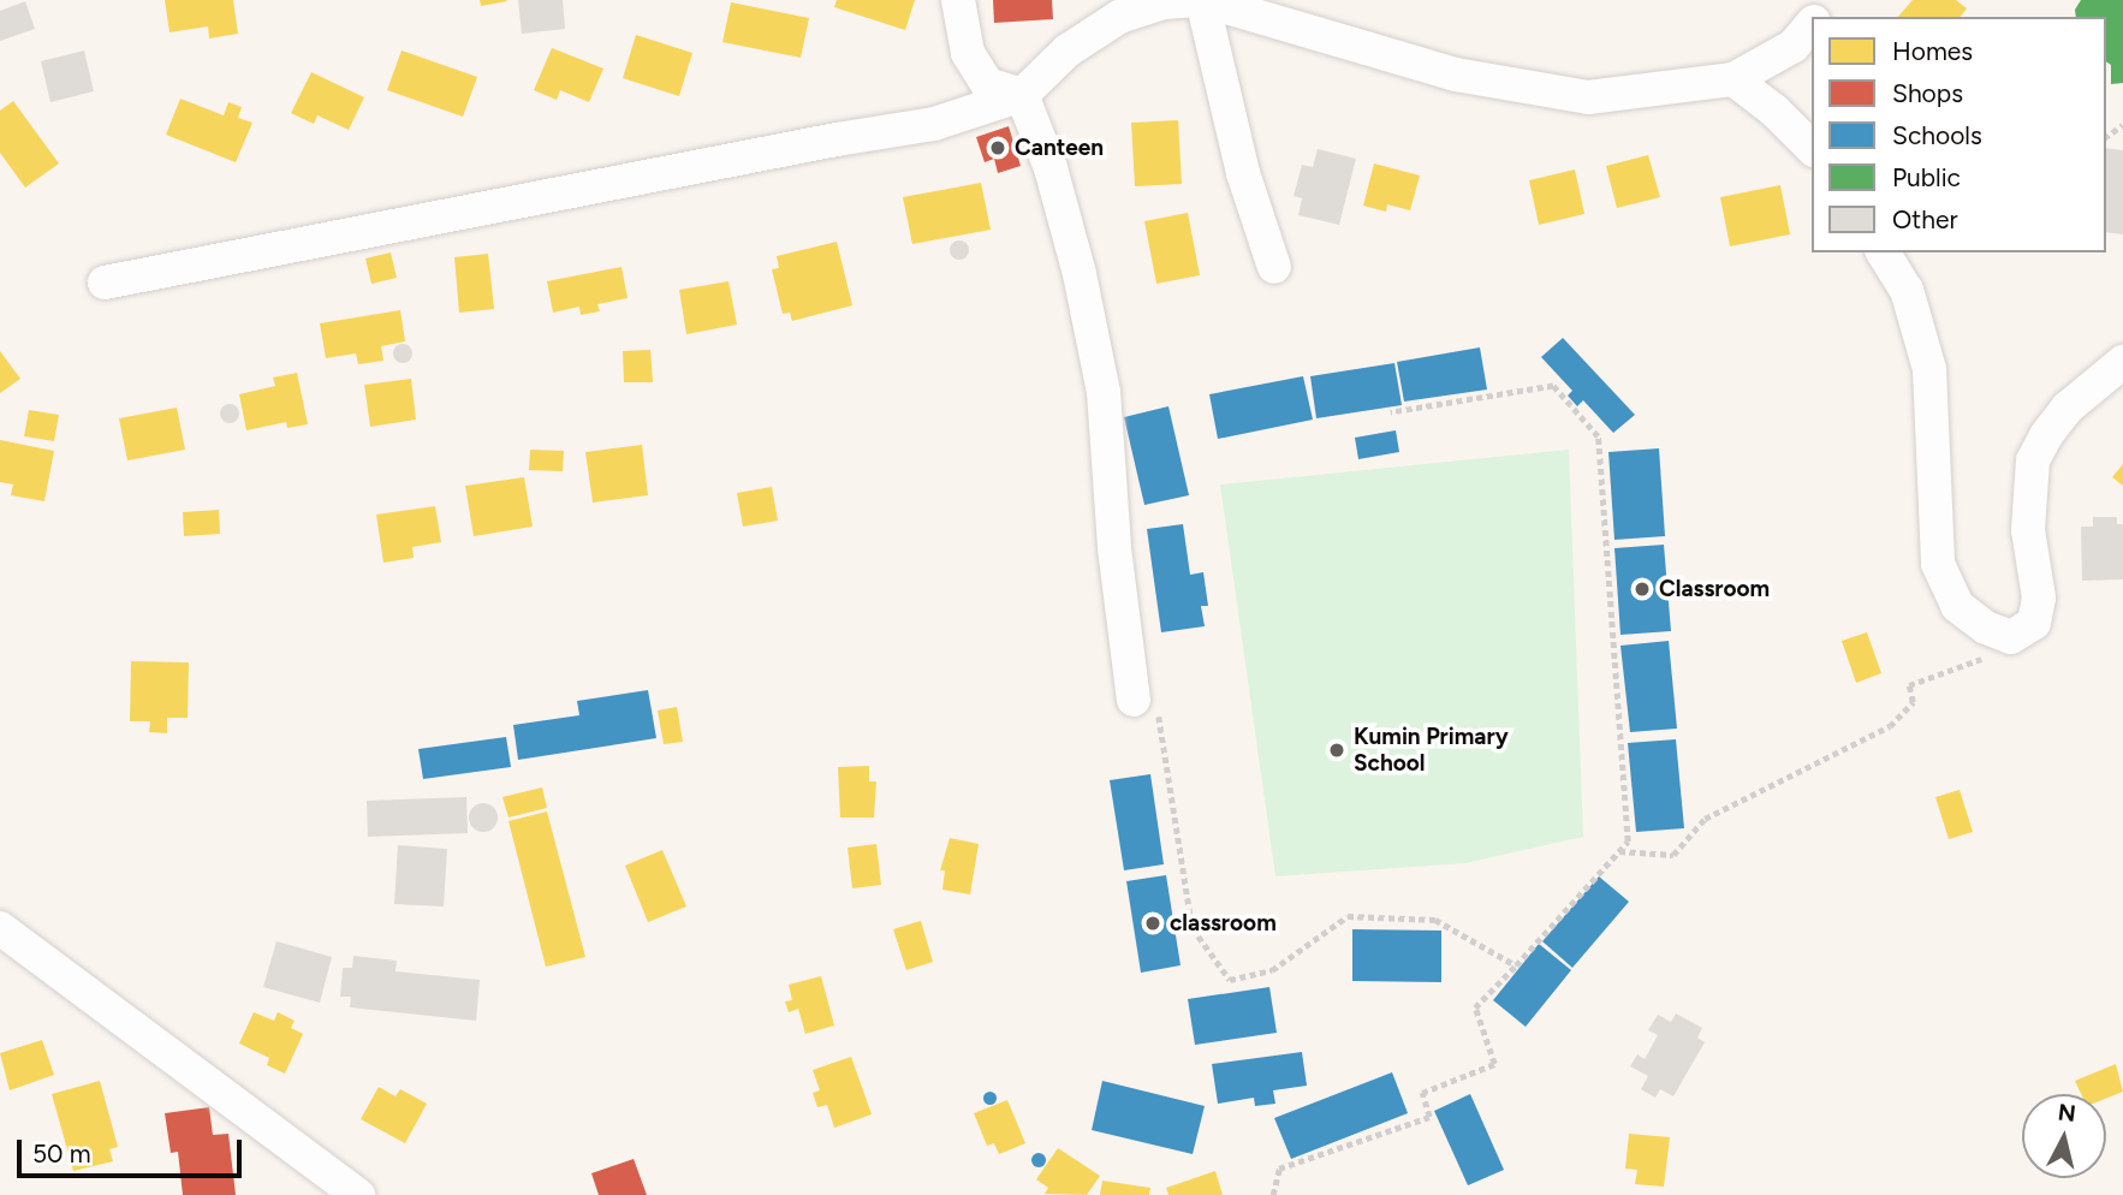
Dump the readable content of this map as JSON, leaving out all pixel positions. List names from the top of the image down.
{
  "places": [
    "Canteen",
    "Classroom",
    "Kumin Primary School",
    "classroom"
  ],
  "legend": [
    "Homes",
    "Shops",
    "Schools",
    "Public",
    "Other"
  ],
  "scale_bar": "50 m",
  "north": "top"
}
